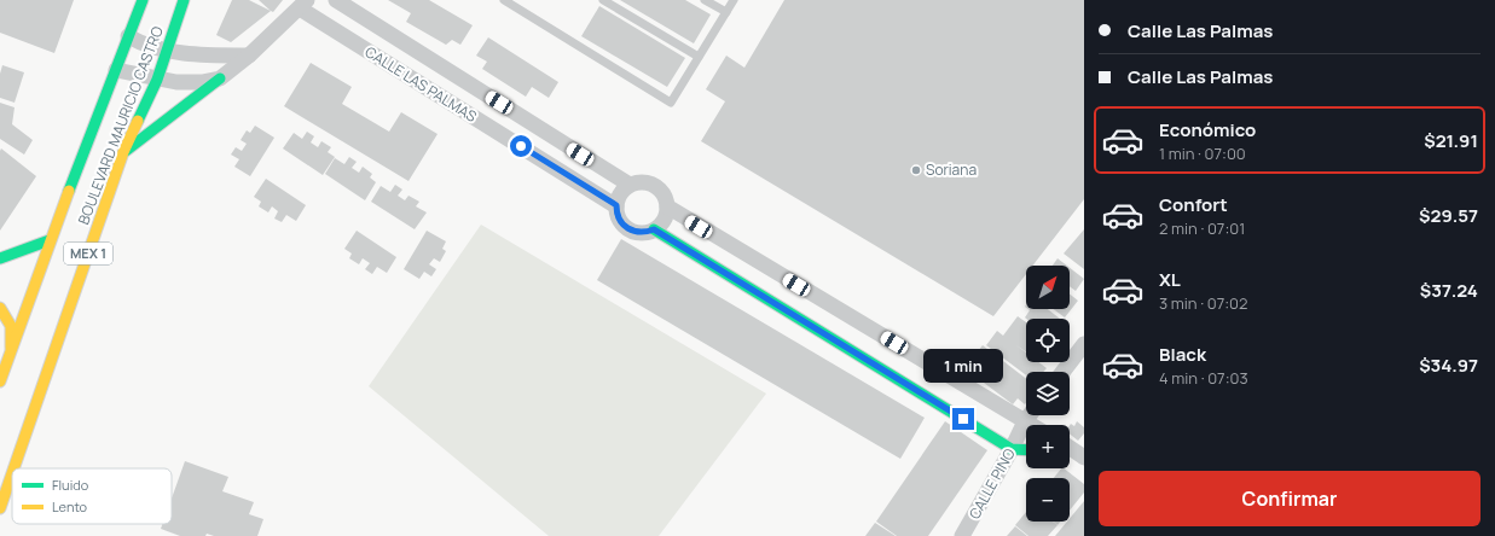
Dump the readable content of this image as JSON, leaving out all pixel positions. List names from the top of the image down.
{
  "streets": {
    "main road": ["BOULEVARD MAURICIO CASTRO", "MEX 1"],
    "street": ["CALLE LAS PALMAS", "CALLE PINO"]
  },
  "places": ["Soriana"],
  "legend": ["Fluido", "Lento"],
  "north": "top right",
  "page": {
    "banner": ["Calle Las Palmas", "Calle Las Palmas"],
    "list": [
      {
        "name": "Económico",
        "note": "1 min · 07:00",
        "value": "$21.91"
      },
      {
        "name": "Confort",
        "note": "2 min · 07:01",
        "value": "$29.57"
      },
      {
        "name": "XL",
        "note": "3 min · 07:02",
        "value": "$37.24"
      },
      {
        "name": "Black",
        "note": "4 min · 07:03",
        "value": "$34.97"
      }
    ],
    "map_buttons": ["+", "−"],
    "bubble": "1 min",
    "buttons": "Confirmar"
  }
}
